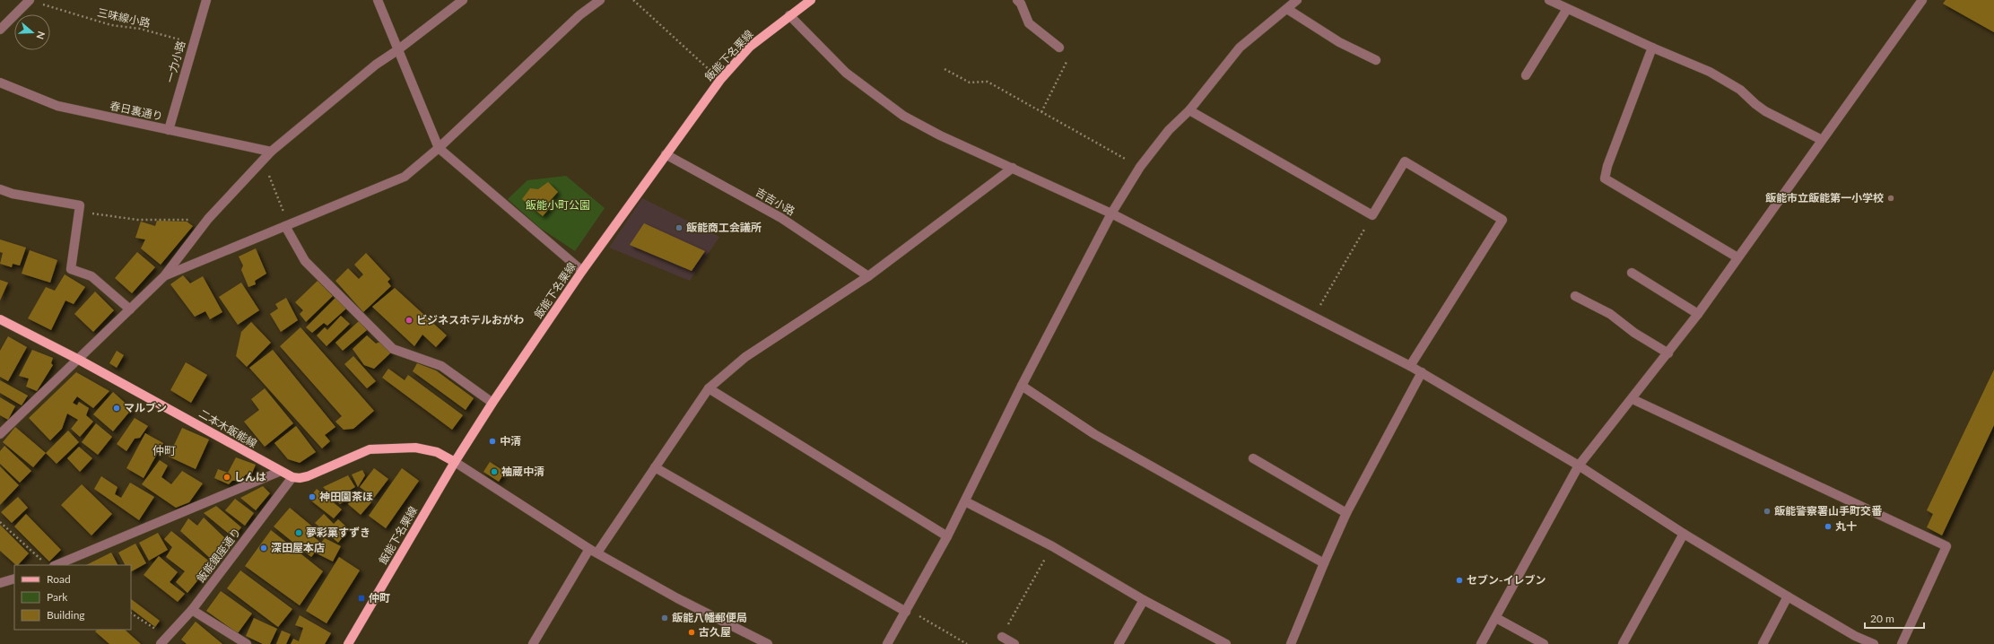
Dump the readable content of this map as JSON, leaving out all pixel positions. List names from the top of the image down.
{
  "streets": {
    "main road": ["飯能下名栗線", "二本木飯能線"],
    "street": [
      "一力小路",
      "春日裏通り",
      "吉吉小路",
      "飯能銀座通り"
    ],
    "path": ["三味線小路"]
  },
  "crossings": [
    ["三味線小路", "一力小路"],
    ["飯能下名栗線", "吉吉小路"],
    ["飯能下名栗線", "二本木飯能線"],
    ["一力小路", "春日裏通り"],
    ["二本木飯能線", "飯能銀座通り"]
  ],
  "districts": ["仲町"],
  "parks": ["飯能小町公園"],
  "places": {
    "other": [
      "飯能市立飯能第一小学校",
      "飯能商工会議所",
      "ビジネスホテルおがわ",
      "マルブン",
      "中清",
      "袖蔵中清",
      "しんは",
      "神田園茶ほ",
      "飯能警察署山手町交番",
      "丸十",
      "夢彩菓すずき",
      "深田屋本店",
      "セブン-イレブン",
      "飯能八幡郵便局",
      "古久屋"
    ],
    "transit": ["仲町"]
  },
  "legend": ["Road", "Park", "Building"],
  "scale_bar": "20 m",
  "north": "right"
}
